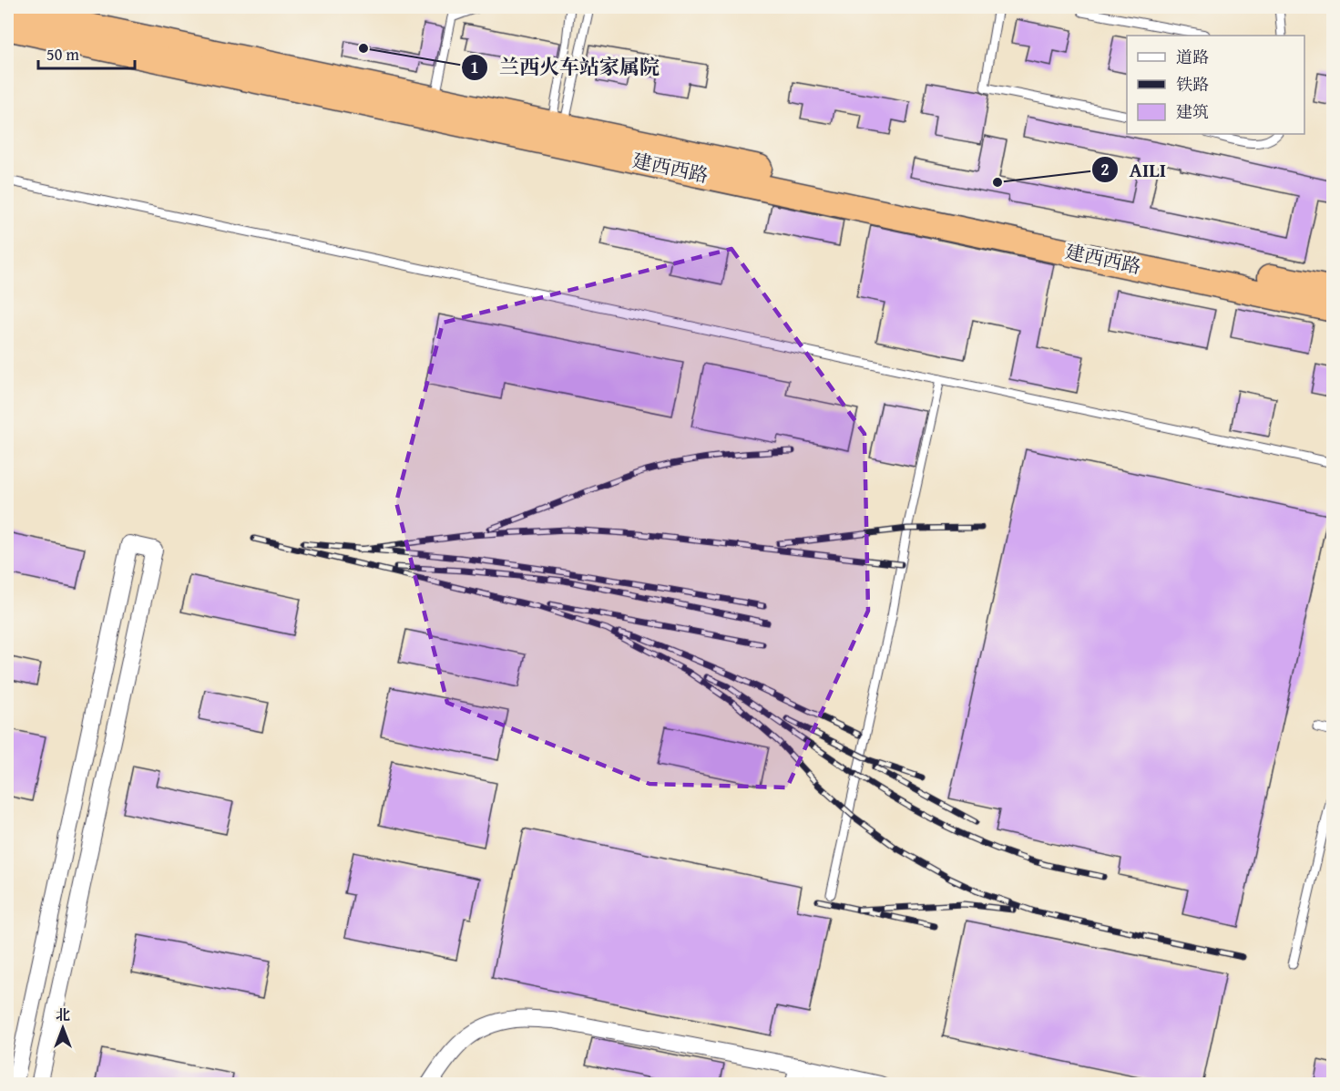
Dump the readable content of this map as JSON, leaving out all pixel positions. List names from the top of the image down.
{
  "streets": {
    "highway": ["建西西路"]
  },
  "places": ["兰西火车站家属院", "AILI"],
  "legend": ["道路", "铁路", "建筑"],
  "scale_bar": "50 m",
  "north": "top"
}
